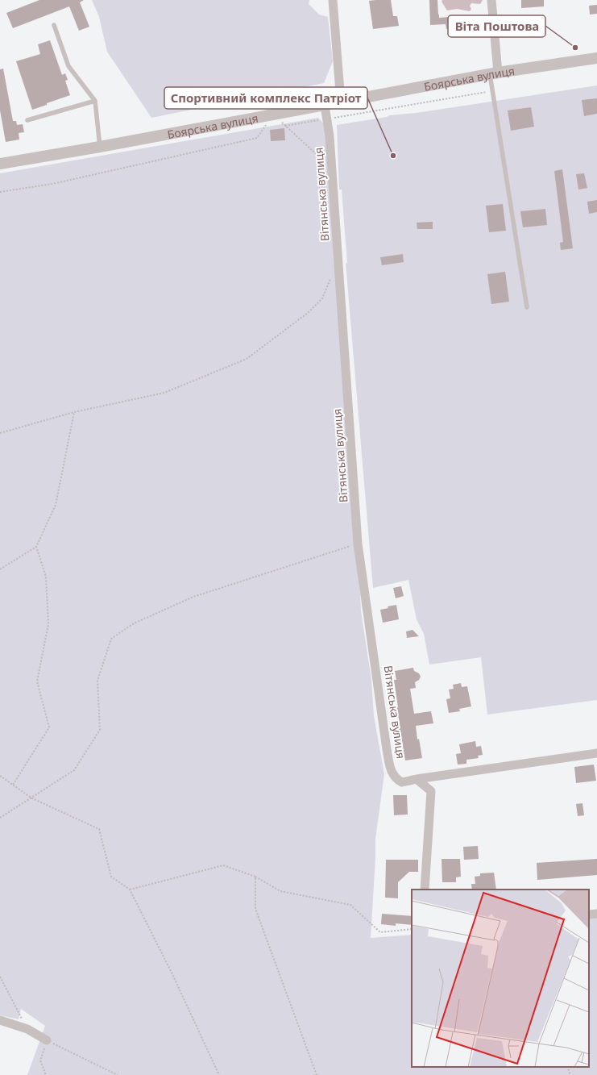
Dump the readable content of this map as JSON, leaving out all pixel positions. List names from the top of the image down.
{
  "streets": {
    "street": ["Боярська вулиця", "Вітянська вулиця"]
  },
  "crossings": [
    ["Боярська вулиця", "Вітянська вулиця"]
  ],
  "places": ["Віта Поштова", "Спортивний комплекс Патріот"]
}
